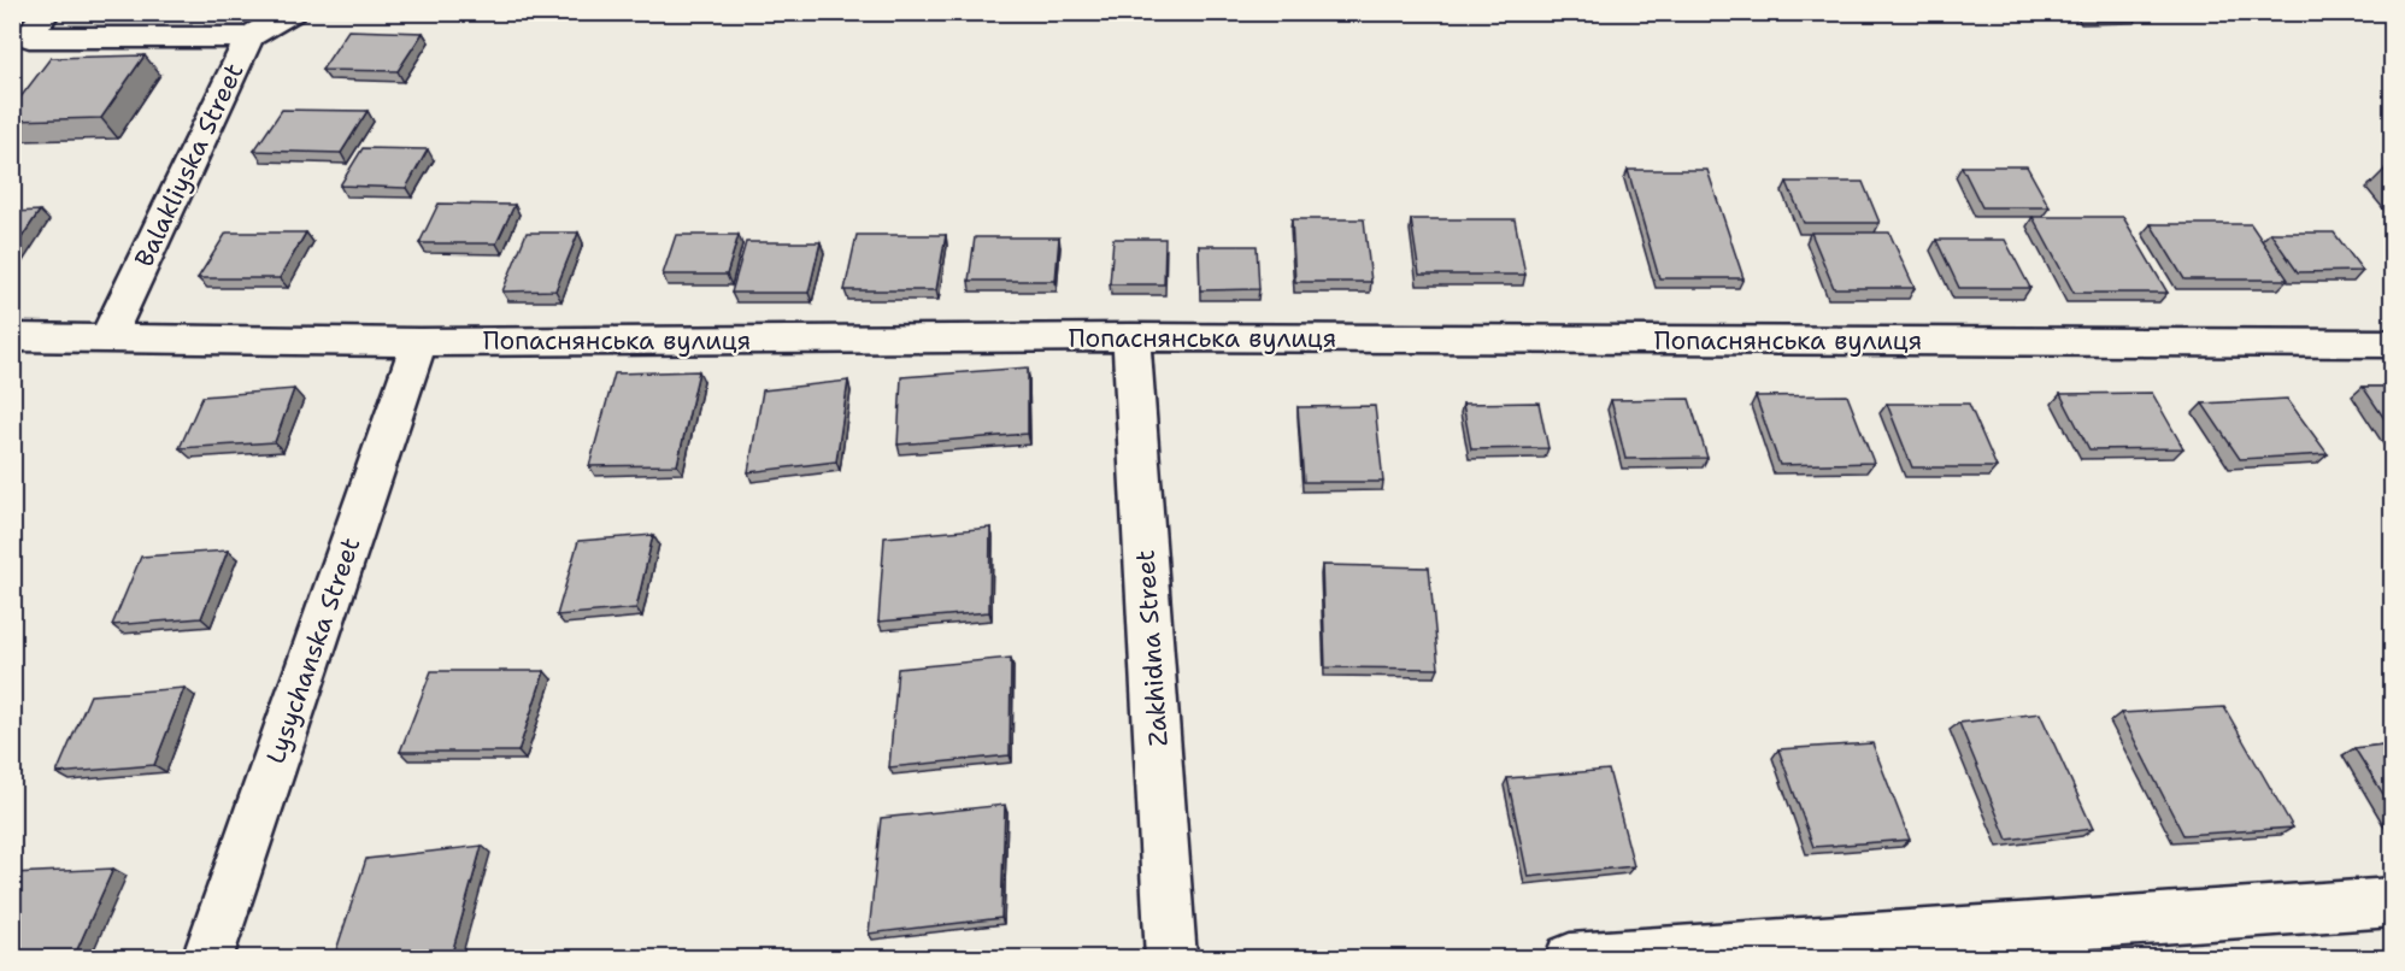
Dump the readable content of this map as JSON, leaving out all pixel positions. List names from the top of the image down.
{
  "streets": {
    "street": [
      "Balakliyska Street",
      "Попаснянська вулиця",
      "Zakhidna Street",
      "Lysychanska Street"
    ]
  },
  "crossings": [
    ["Balakliyska Street", "Попаснянська вулиця"],
    ["Попаснянська вулиця", "Zakhidna Street"],
    ["Попаснянська вулиця", "Lysychanska Street"]
  ]
}
